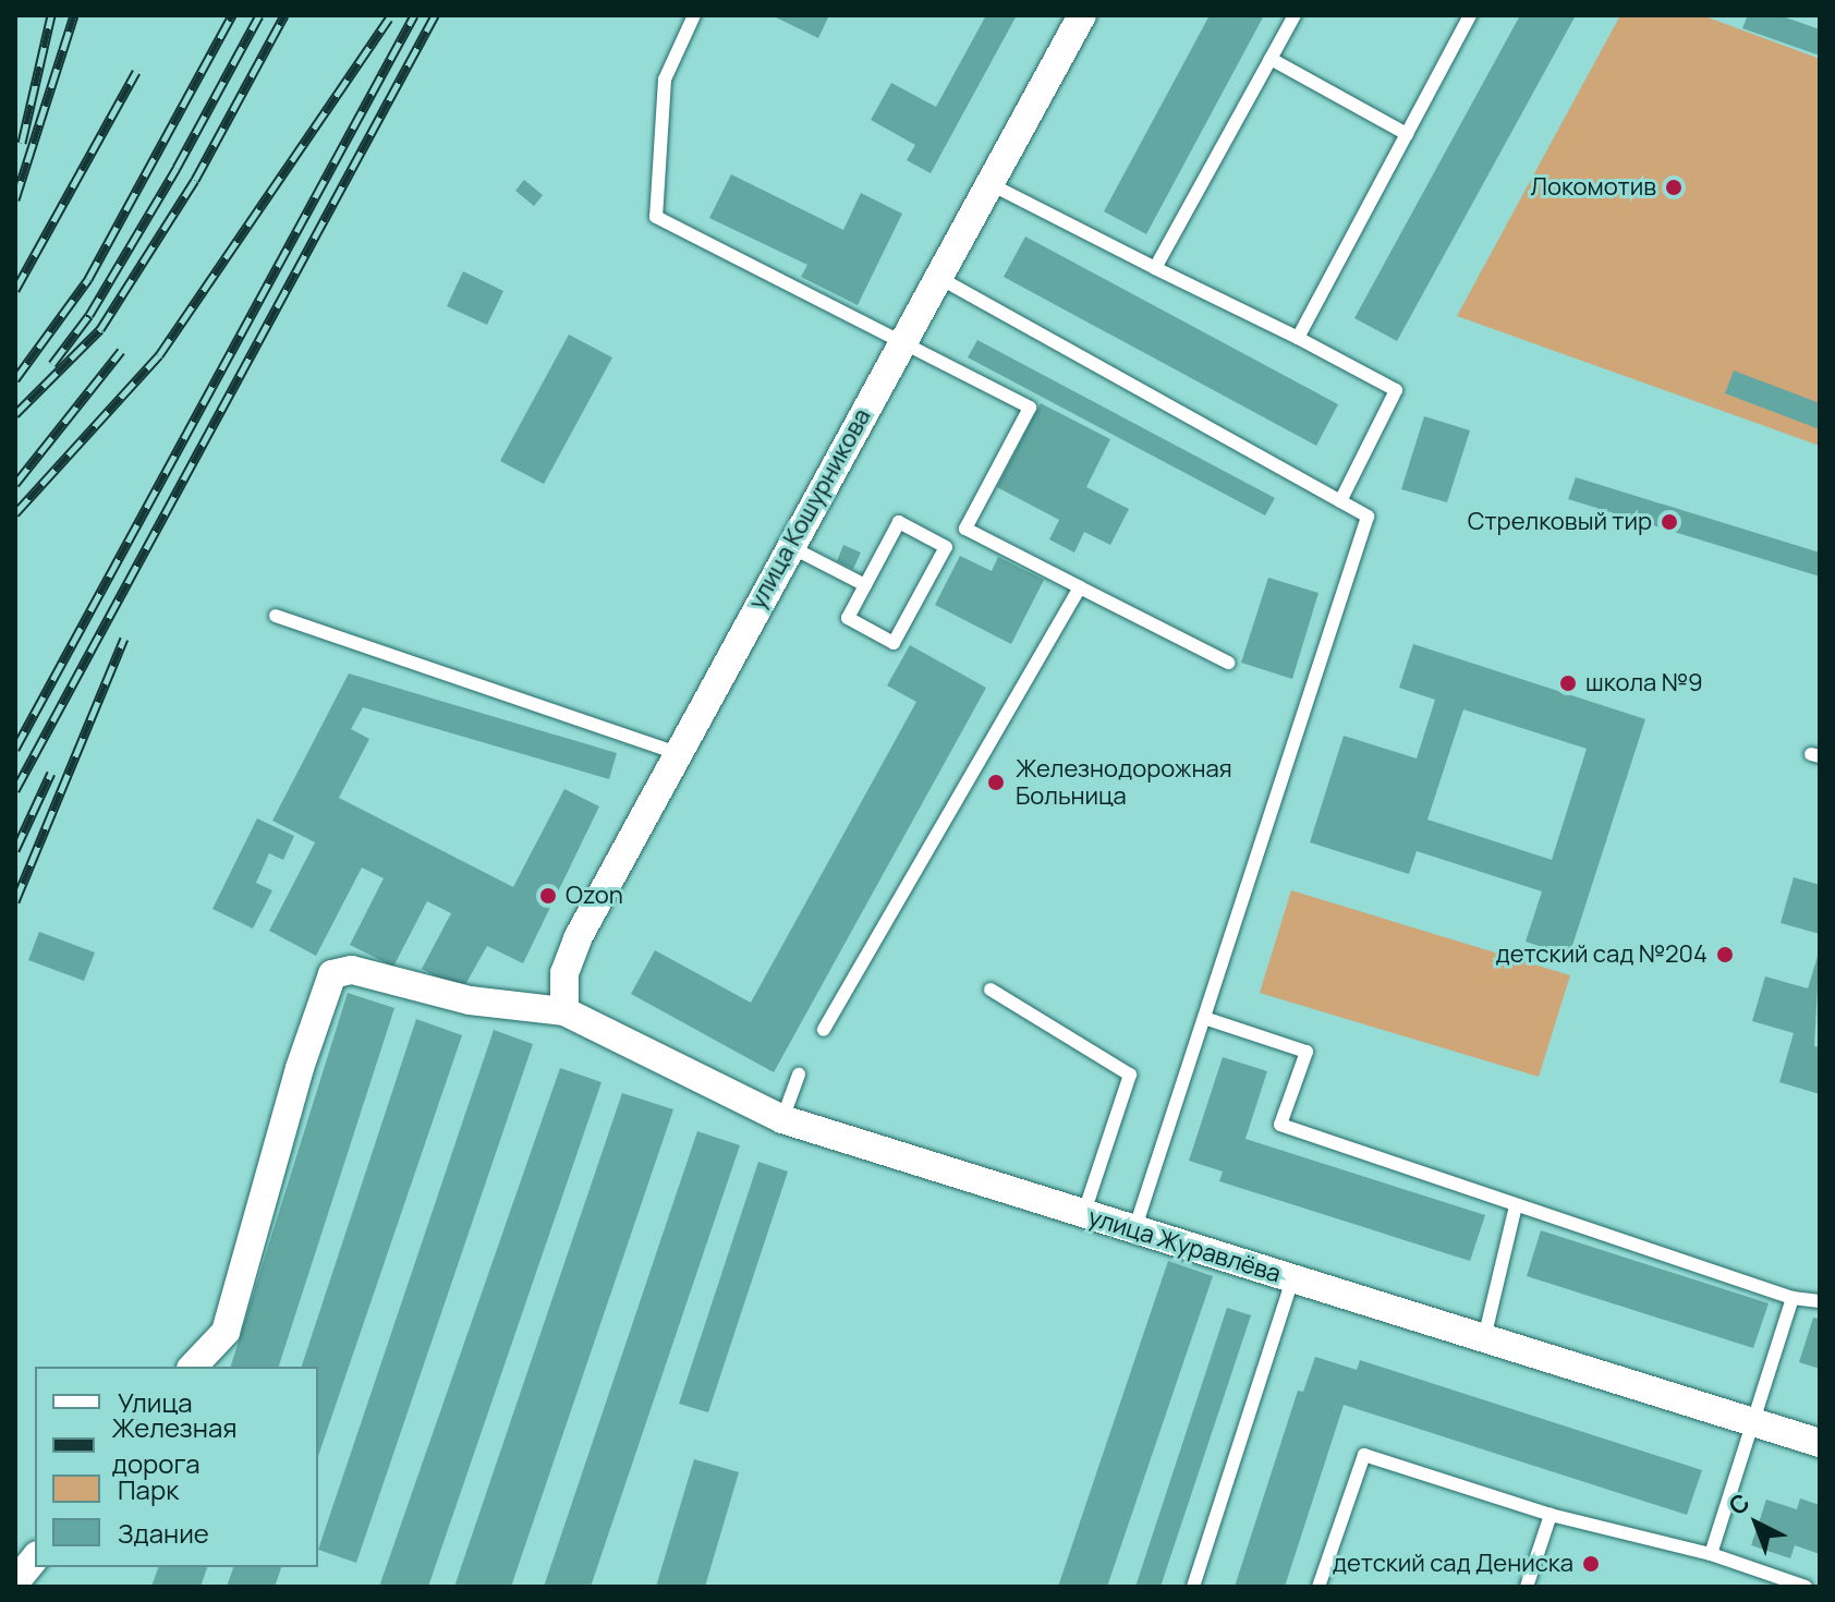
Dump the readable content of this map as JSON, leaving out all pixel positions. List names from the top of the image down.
{
  "streets": {
    "street": ["улица Кошурникова", "улица Журавлёва"]
  },
  "crossings": [
    ["улица Кошурникова", "улица Журавлёва"]
  ],
  "places": [
    "Локомотив",
    "Стрелковый тир",
    "школа №9",
    "Железнодорожная Больница",
    "Ozon",
    "детский сад №204",
    "детский сад Дениска"
  ],
  "legend": [
    "Улица",
    "Железная дорога",
    "Парк",
    "Здание"
  ],
  "north": "top left"
}
